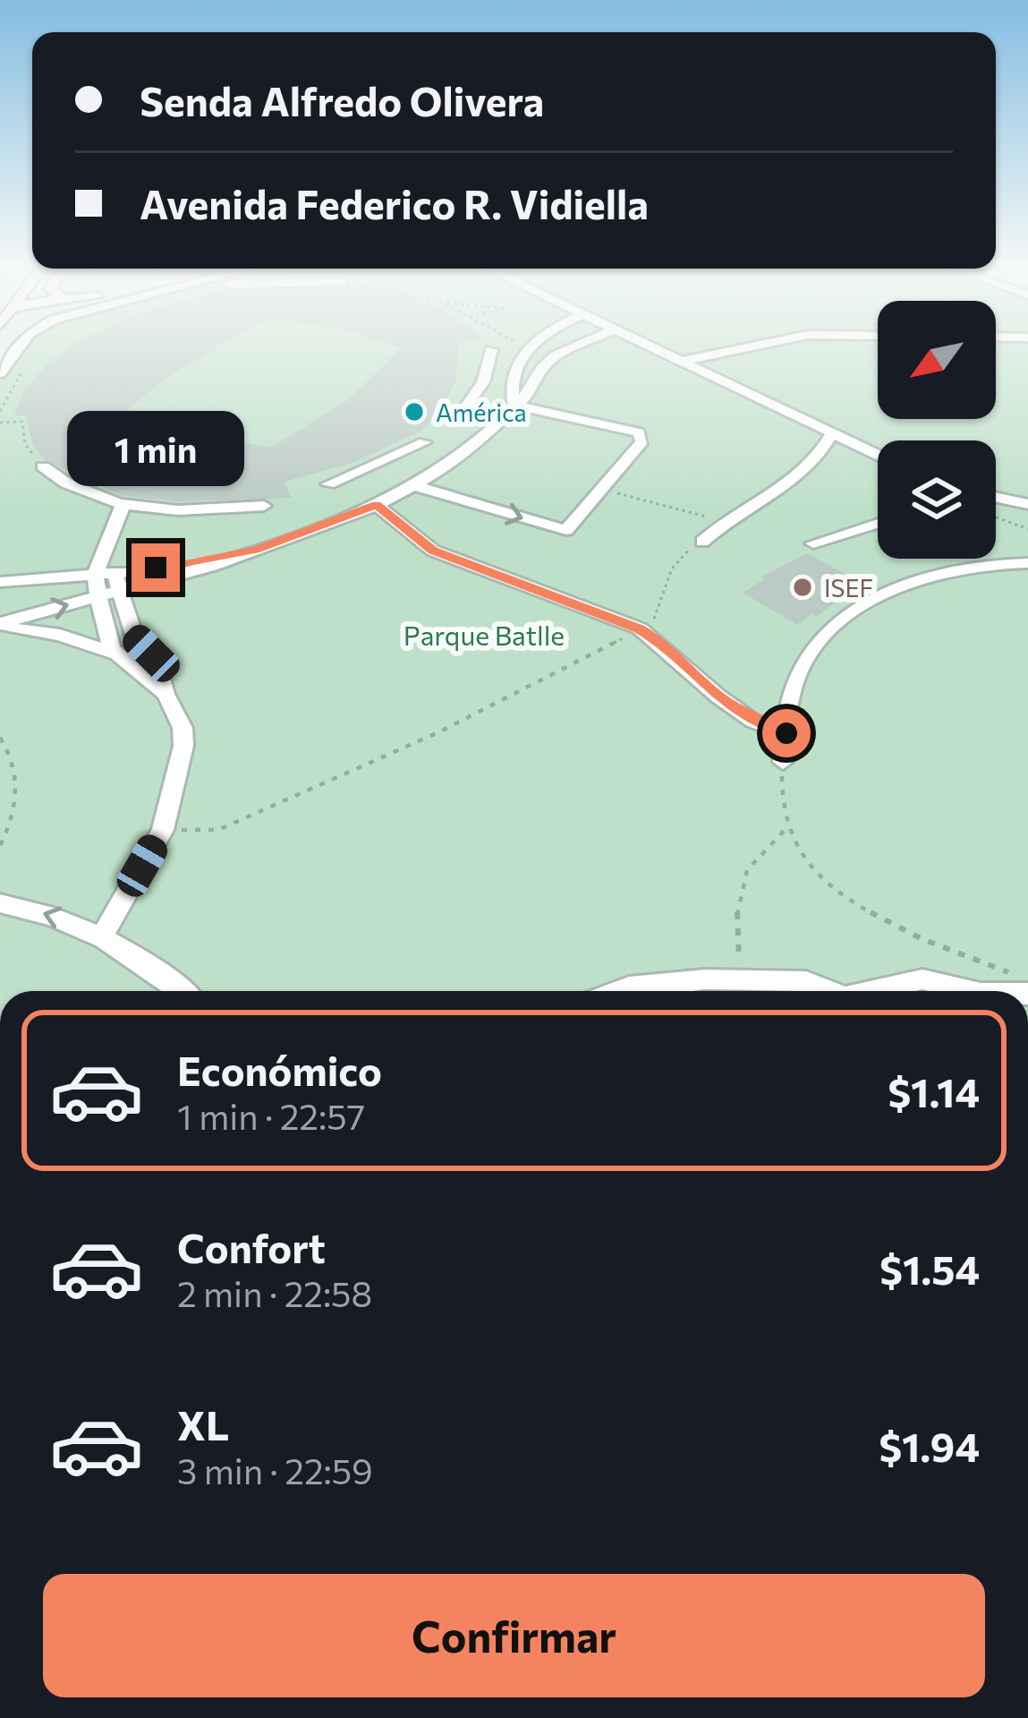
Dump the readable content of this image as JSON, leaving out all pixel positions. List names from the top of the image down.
{
  "parks": ["Parque Batlle"],
  "places": ["América", "ISEF"],
  "north": "bottom left",
  "page": {
    "banner": ["Senda Alfredo Olivera", "Avenida Federico R. Vidiella"],
    "bubble": "1 min",
    "list": [
      {
        "name": "Económico",
        "note": "1 min · 22:57",
        "value": "$1.14"
      },
      {
        "name": "Confort",
        "note": "2 min · 22:58",
        "value": "$1.54"
      },
      {
        "name": "XL",
        "note": "3 min · 22:59",
        "value": "$1.94"
      }
    ],
    "buttons": "Confirmar"
  }
}
